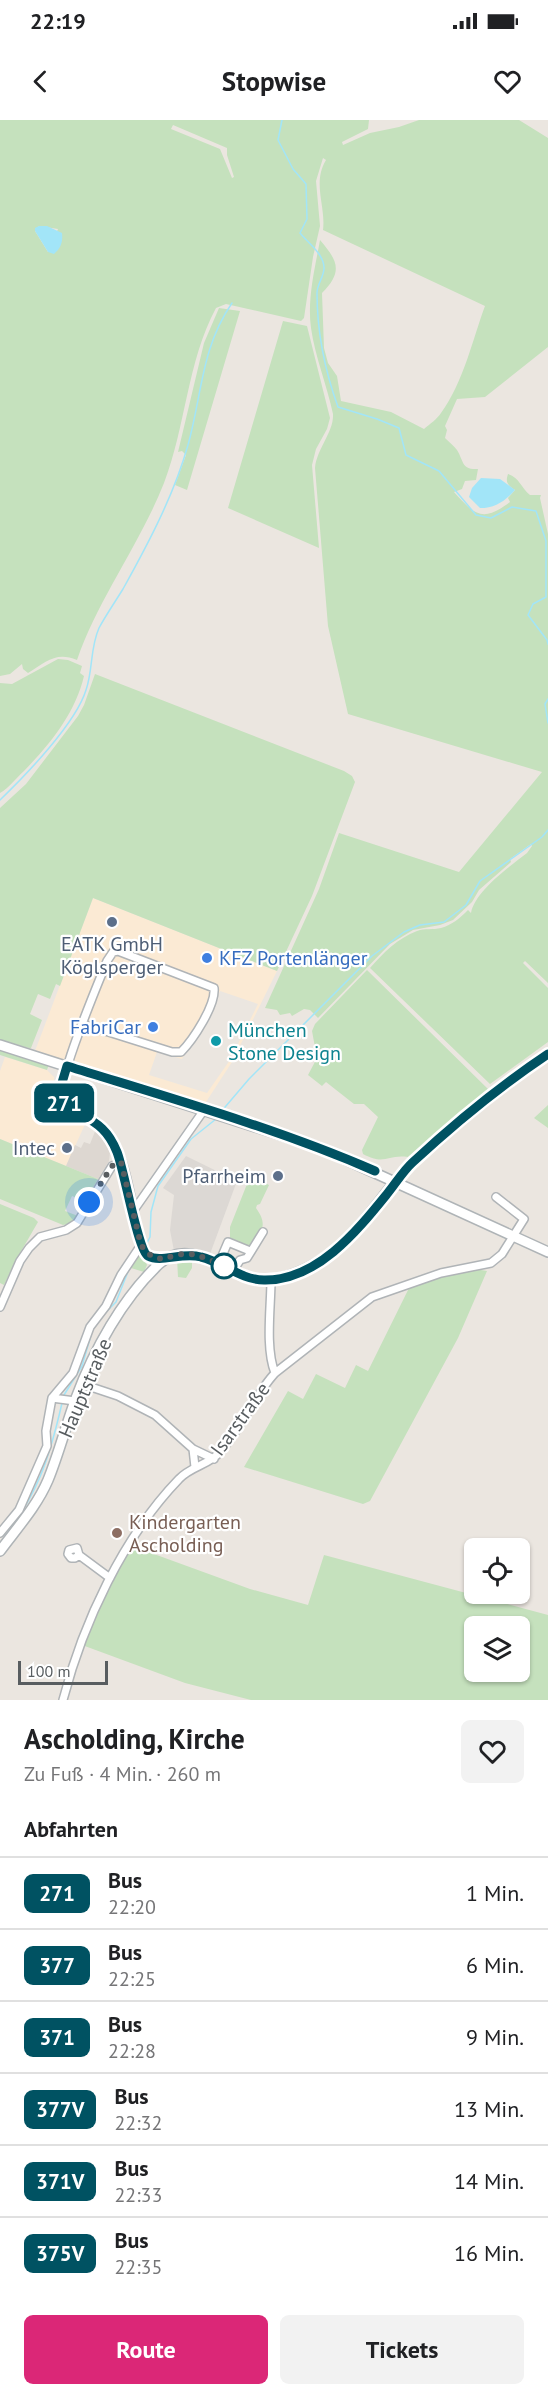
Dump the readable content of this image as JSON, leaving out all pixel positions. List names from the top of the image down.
{
  "streets": {
    "main road": ["Hauptstraße"],
    "street": ["Isarstraße"]
  },
  "places": [
    "EATK GmbH Köglsperger",
    "KFZ Portenlänger",
    "FabriCar",
    "München Stone Design",
    "Intec",
    "Pfarrheim",
    "Kindergarten Ascholding"
  ],
  "lines": ["bus line 271"],
  "scale_bar": "100 m",
  "page": {
    "status": "22:19",
    "header": "Stopwise",
    "on_map": "271",
    "scale": "100 m",
    "heading": [
      ["Ascholding, Kirche", "Zu Fuß · 4 Min. · 260 m"],
      "Abfahrten"
    ],
    "list": [
      {
        "mark": "271",
        "name": "Bus",
        "note": "22:20",
        "value": "1 Min."
      },
      {
        "mark": "377",
        "name": "Bus",
        "note": "22:25",
        "value": "6 Min."
      },
      {
        "mark": "371",
        "name": "Bus",
        "note": "22:28",
        "value": "9 Min."
      },
      {
        "mark": "377V",
        "name": "Bus",
        "note": "22:32",
        "value": "13 Min."
      },
      {
        "mark": "371V",
        "name": "Bus",
        "note": "22:33",
        "value": "14 Min."
      },
      {
        "mark": "375V",
        "name": "Bus",
        "note": "22:35",
        "value": "16 Min."
      }
    ],
    "buttons": ["Route", "Tickets"]
  }
}
